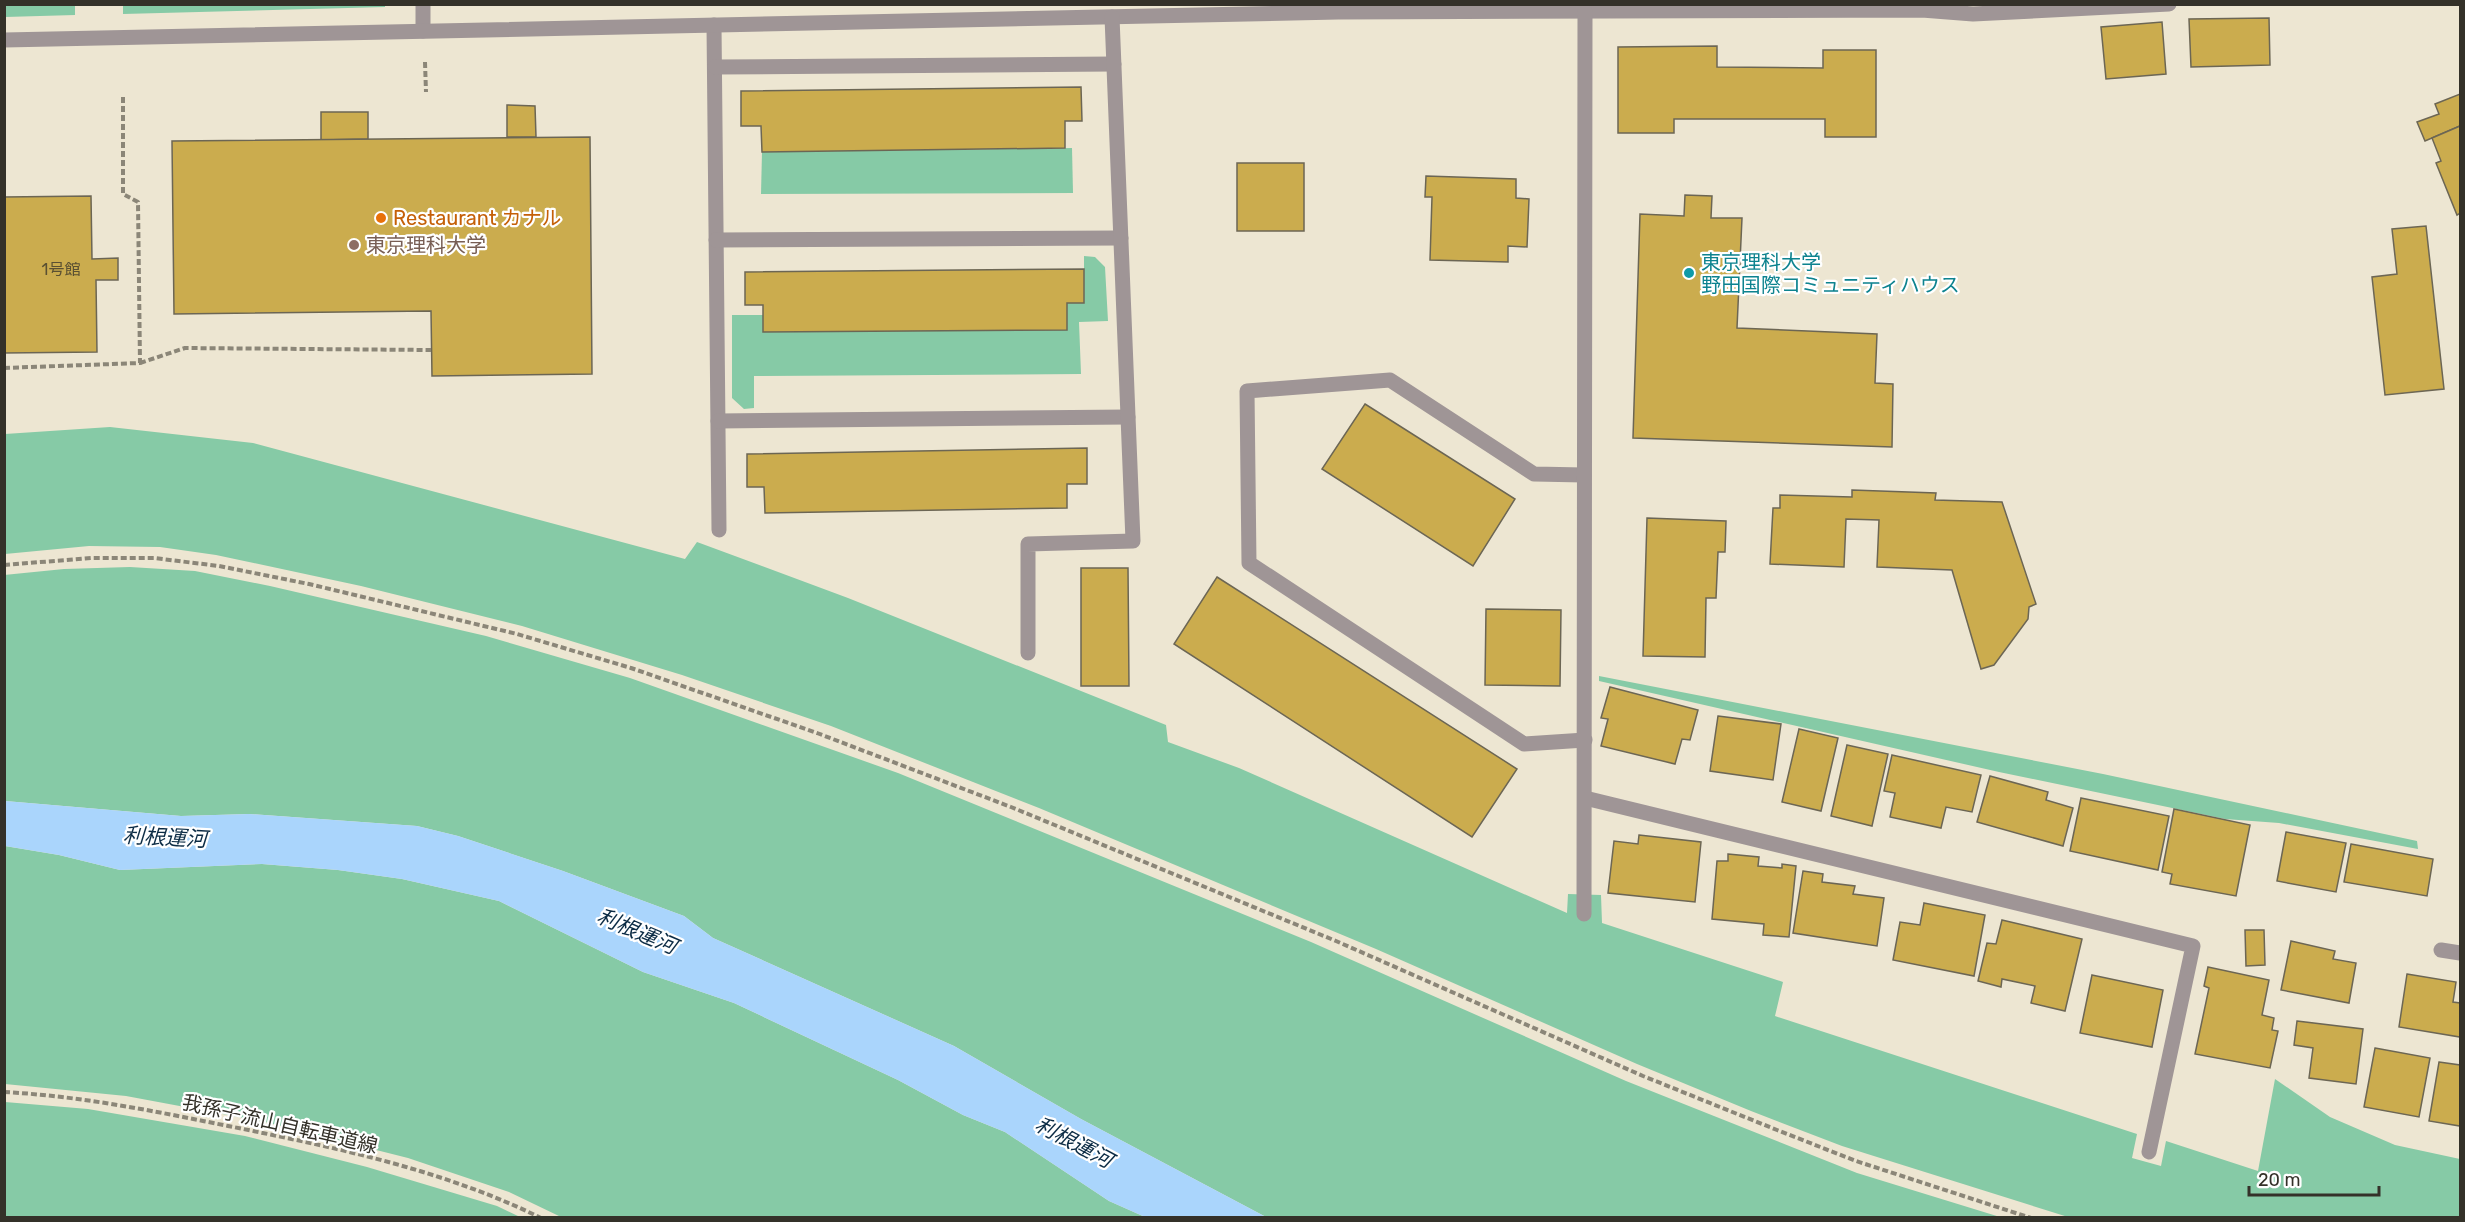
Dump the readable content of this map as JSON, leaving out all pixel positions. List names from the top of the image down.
{
  "streets": {
    "path": ["我孫子流山自転車道線"]
  },
  "water": ["利根運河"],
  "places": ["Restaurant カナル", "東京理科大学", "東京理科大学 野田国際コミュニティハウス"],
  "house_numbers": ["1号館"],
  "scale_bar": "20 m"
}
